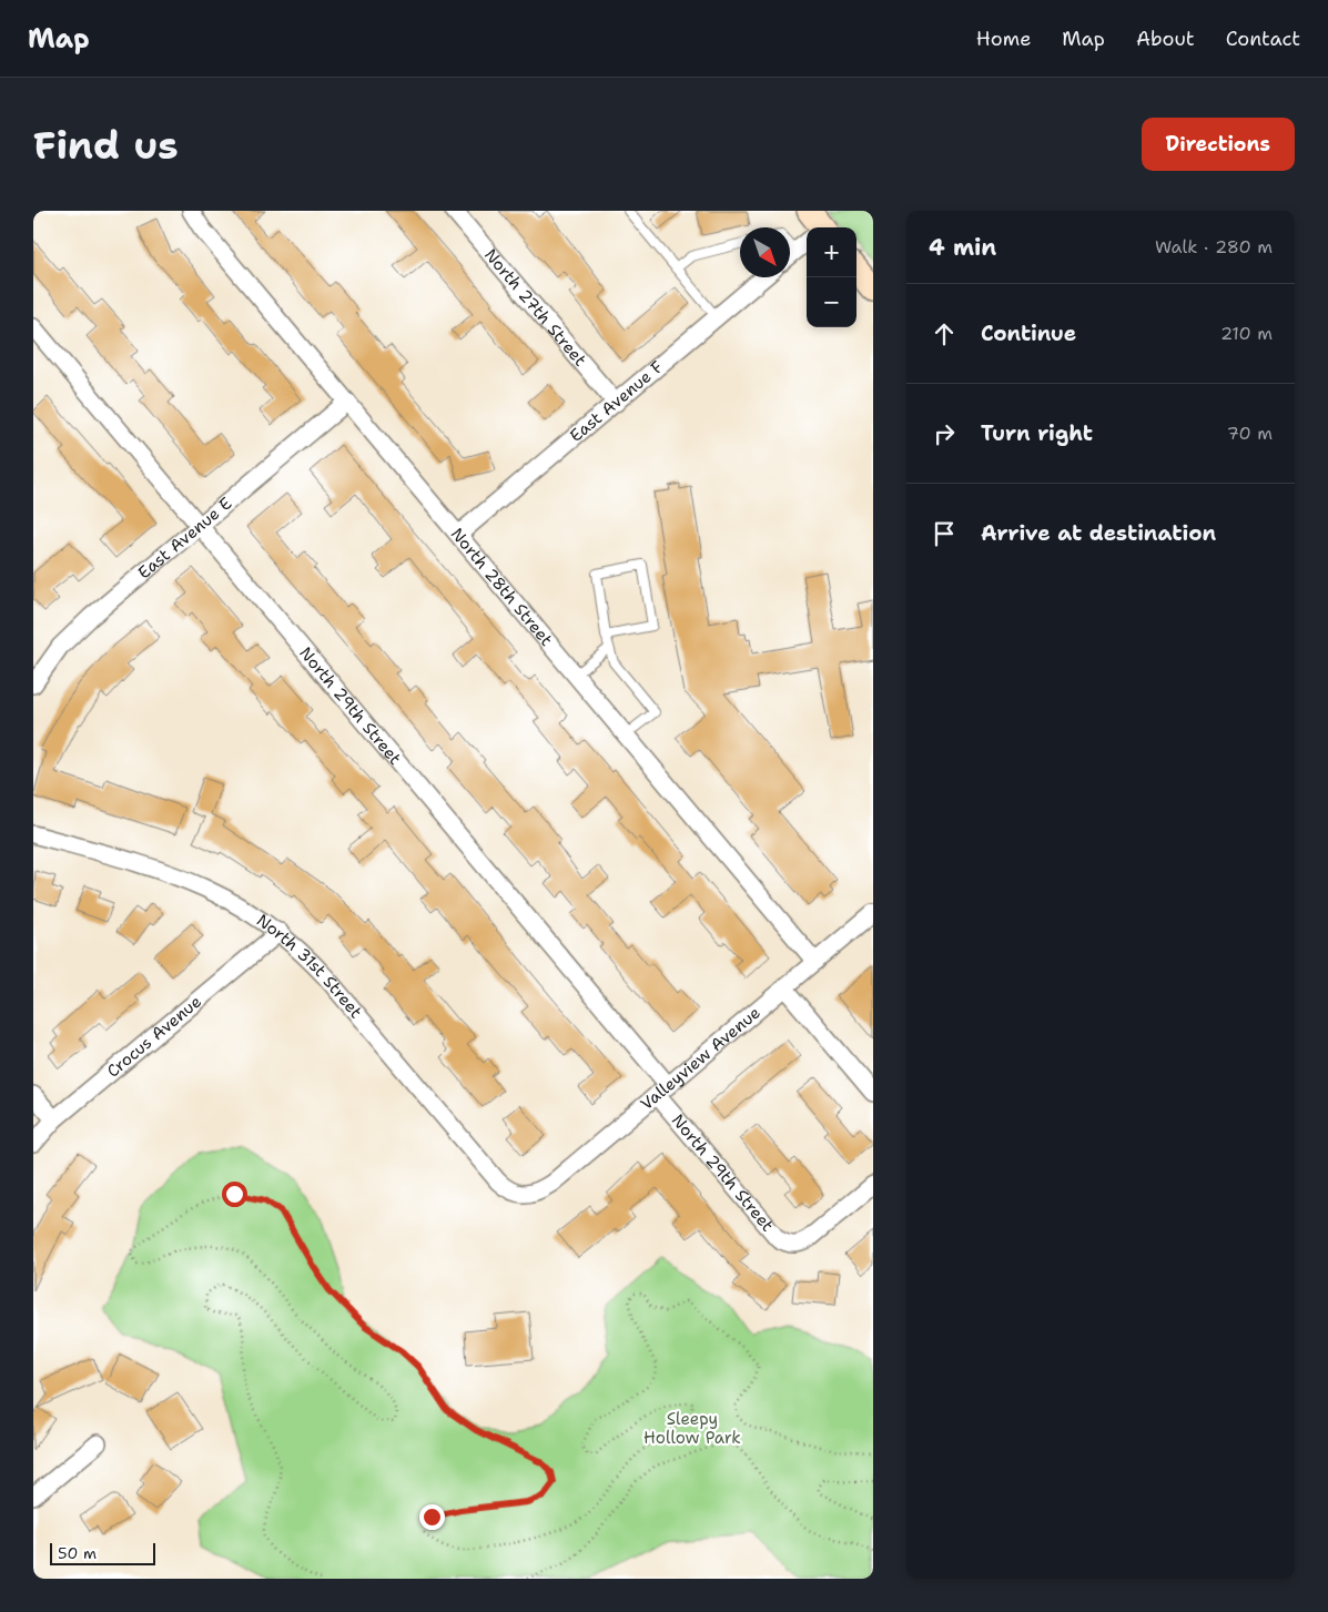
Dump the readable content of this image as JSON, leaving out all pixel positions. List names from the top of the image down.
{
  "streets": {
    "street": [
      "North 27th Street",
      "East Avenue F",
      "East Avenue E",
      "North 28th Street",
      "North 29th Street",
      "North 31st Street",
      "Crocus Avenue",
      "Valleyview Avenue"
    ]
  },
  "crossings": [
    ["North 27th Street", "East Avenue F"],
    ["East Avenue F", "North 28th Street"],
    ["East Avenue E", "North 28th Street"],
    ["East Avenue E", "North 29th Street"],
    ["North 28th Street", "Valleyview Avenue"],
    ["North 29th Street", "Valleyview Avenue"],
    ["North 31st Street", "Crocus Avenue"],
    ["North 31st Street", "Valleyview Avenue"]
  ],
  "parks": ["Sleepy Hollow Park"],
  "scale_bar": "50 m",
  "north": "bottom right",
  "page": {
    "header": "Map",
    "nav": [
      "Home",
      "Map",
      "About",
      "Contact"
    ],
    "buttons": "Directions",
    "title": "Find us",
    "heading": ["4 min", "Walk · 280 m"],
    "map_buttons": ["+", "−"],
    "list": [
      ["Continue", "210 m"],
      ["Turn right", "70 m"],
      "Arrive at destination"
    ],
    "scale": "50 m"
  }
}
